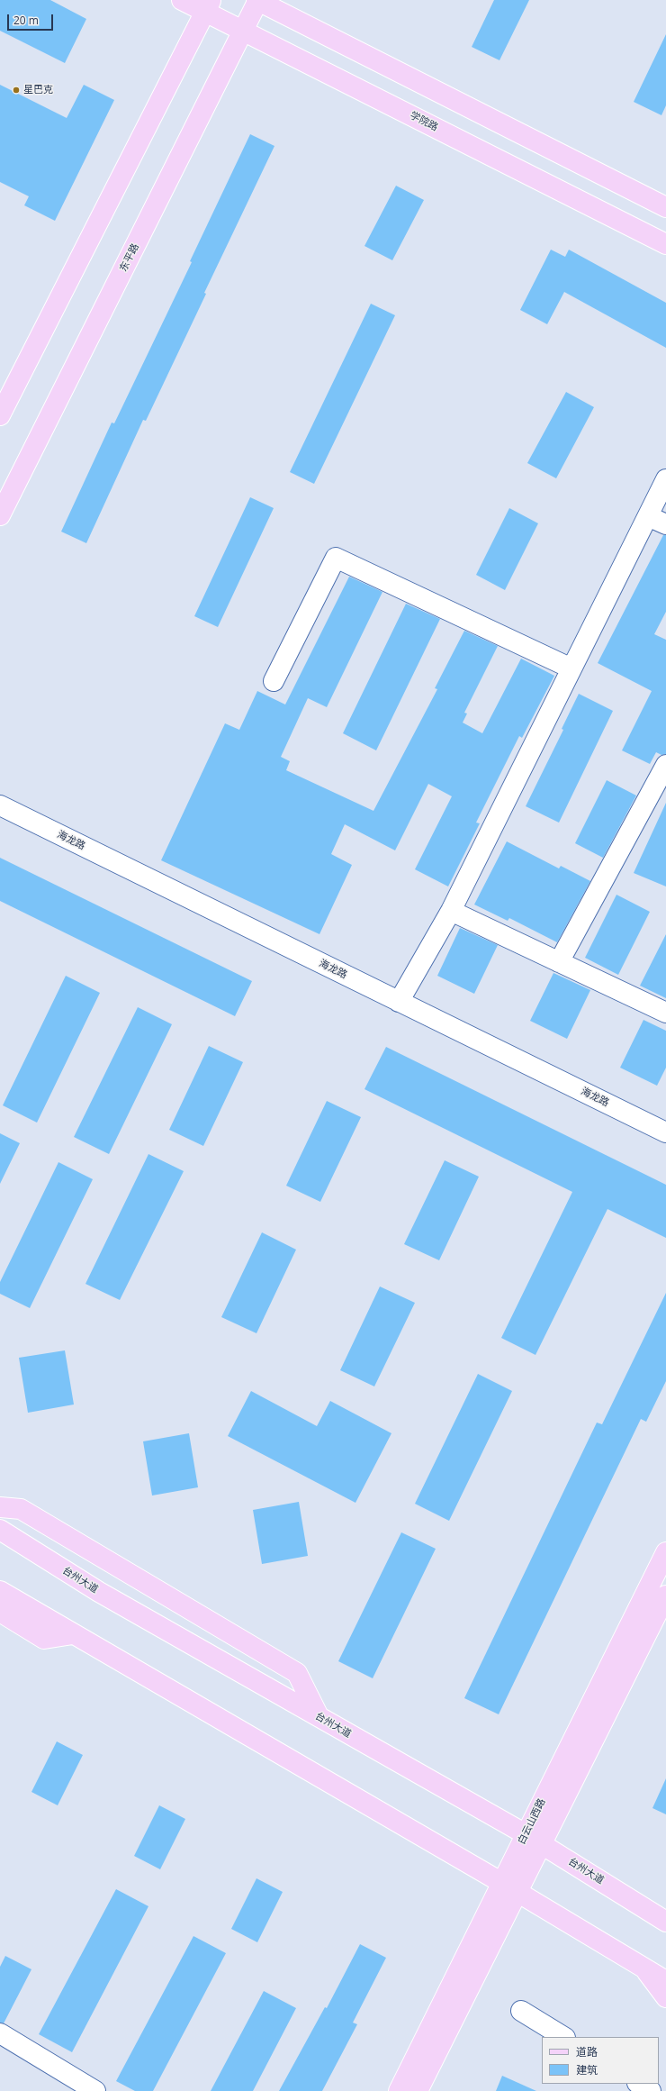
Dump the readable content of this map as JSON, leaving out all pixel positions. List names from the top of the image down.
{
  "streets": {
    "main road": [
      "学院路",
      "东平路",
      "台州大道",
      "白云山西路"
    ],
    "street": ["海龙路"]
  },
  "crossings": [
    ["学院路", "东平路"],
    ["台州大道", "白云山西路"]
  ],
  "places": ["星巴克"],
  "legend": ["道路", "建筑"],
  "scale_bar": "20 m"
}
